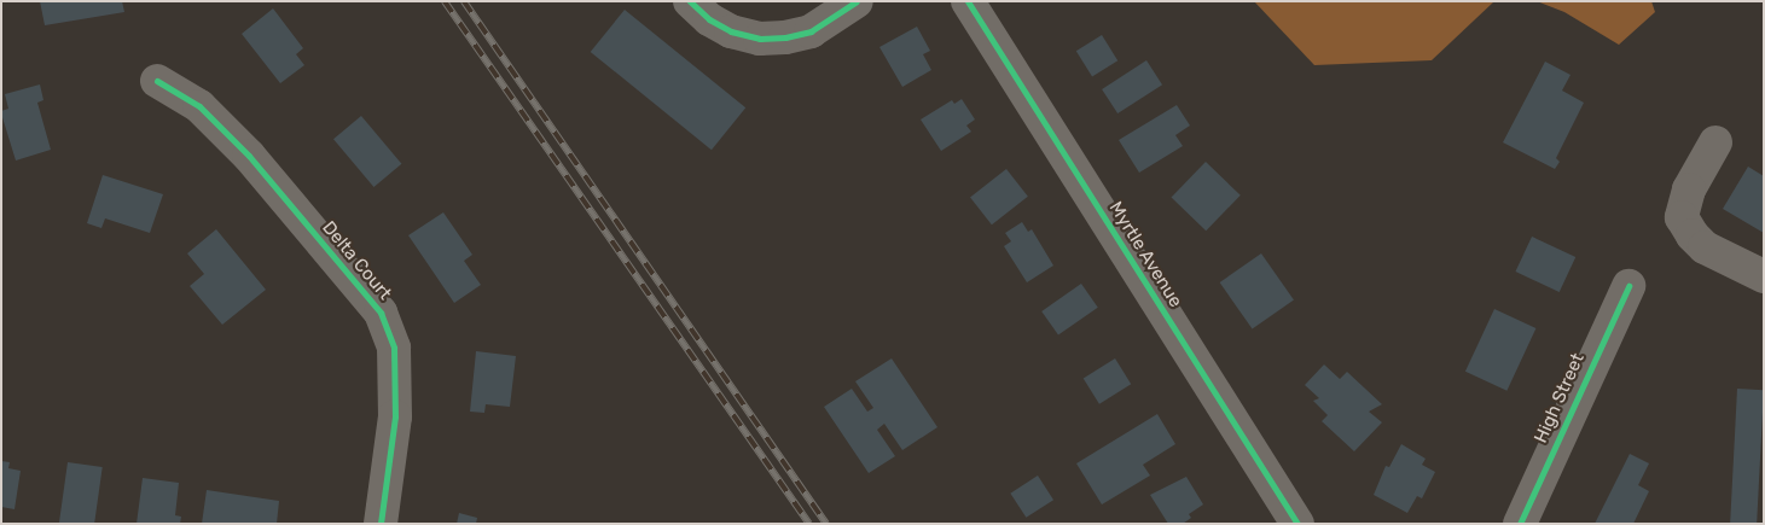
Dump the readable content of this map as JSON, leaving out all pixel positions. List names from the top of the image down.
{
  "streets": {
    "street": ["Myrtle Avenue", "Delta Court", "High Street"]
  }
}
